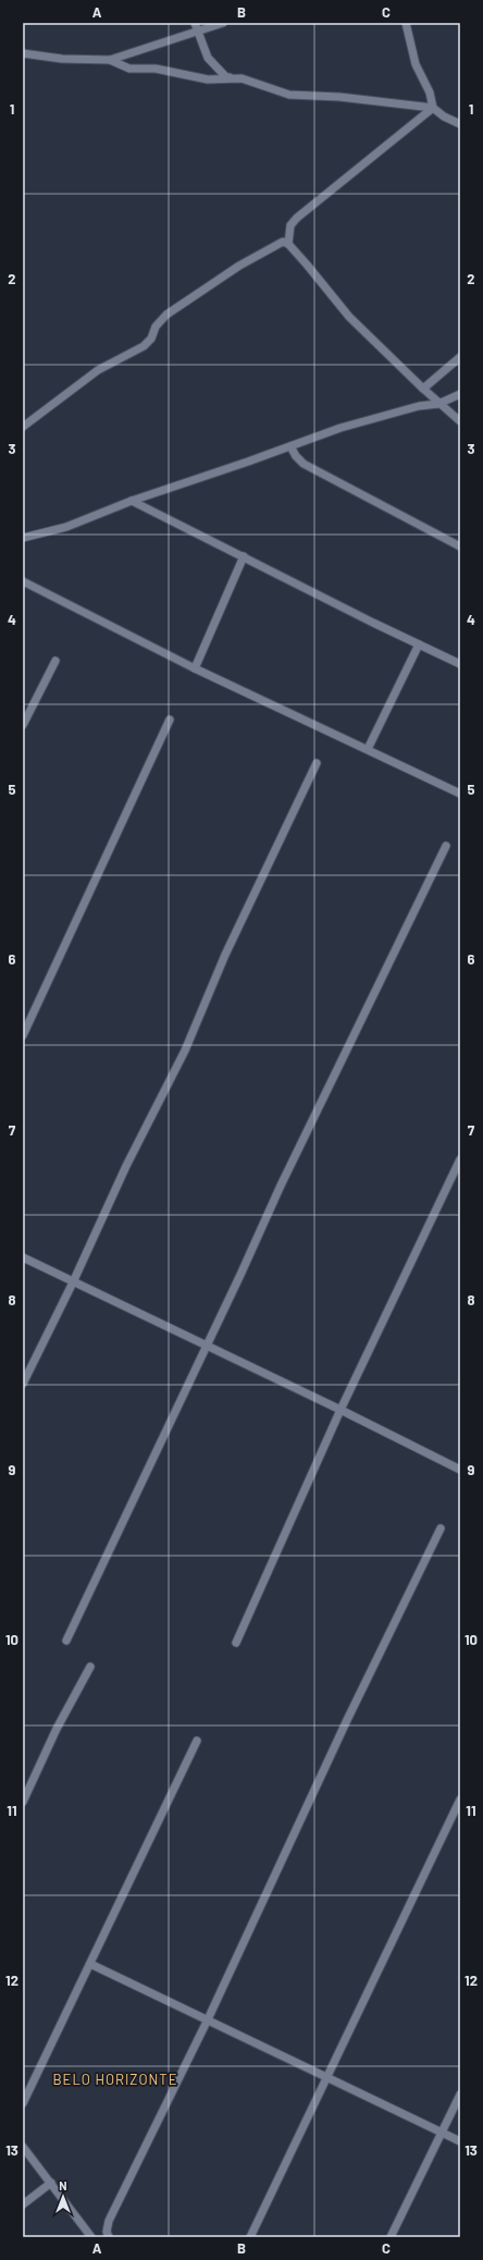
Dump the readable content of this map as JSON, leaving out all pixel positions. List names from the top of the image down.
{
  "districts": ["BELO HORIZONTE"],
  "north": "top",
  "grid": {
    "columns": ["A", "B", "C"],
    "rows": [
      "1",
      "2",
      "3",
      "4",
      "5",
      "6",
      "7",
      "8",
      "9",
      "10",
      "11",
      "12",
      "13"
    ]
  }
}
